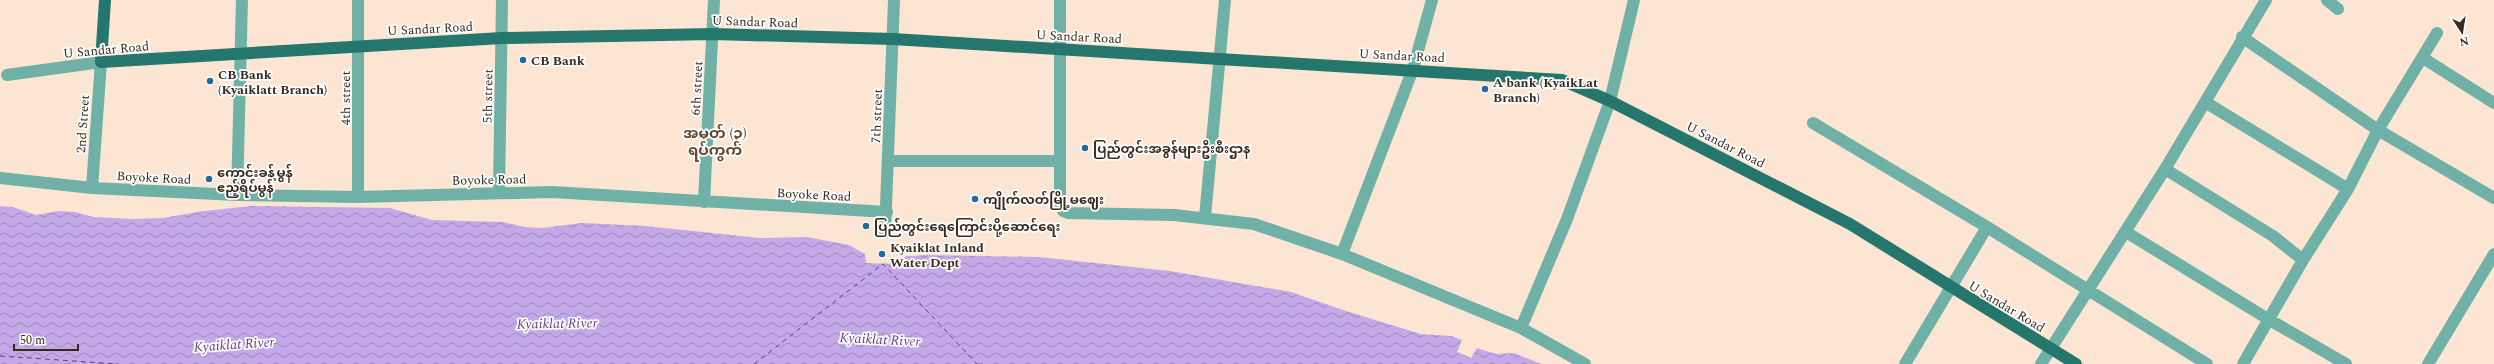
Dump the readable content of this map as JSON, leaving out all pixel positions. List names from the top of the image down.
{
  "streets": {
    "main road": ["U Sandar Road"],
    "street": [
      "6th street",
      "5th street",
      "4th street",
      "7th street",
      "2nd Street",
      "Boyoke Road"
    ]
  },
  "crossings": [
    ["U Sandar Road", "6th street"],
    ["U Sandar Road", "5th street"],
    ["U Sandar Road", "4th street"],
    ["U Sandar Road", "7th street"],
    ["U Sandar Road", "2nd Street"],
    ["6th street", "Boyoke Road"],
    ["5th street", "Boyoke Road"],
    ["4th street", "Boyoke Road"],
    ["7th street", "Boyoke Road"],
    ["2nd Street", "Boyoke Road"]
  ],
  "districts": ["အမှတ် (၃) ရပ်ကွက်"],
  "water": ["Kyaiklat River"],
  "places": [
    "CB Bank",
    "CB Bank (Kyaiklatt Branch)",
    "A bank (KyaikLat Branch)",
    "ပြည်တွင်းအခွန်များဦးစီးဌာန",
    "ကောင်းခန့်မွန် ဧည့်ရိပ်မွန်",
    "ကျိုက်လတ်မြို့မဈေး",
    "ပြည်တွင်းရေကြောင်းပို့ဆောင်ရေး",
    "Kyaiklat Inland Water Dept"
  ],
  "scale_bar": "50 m",
  "north": "bottom"
}
